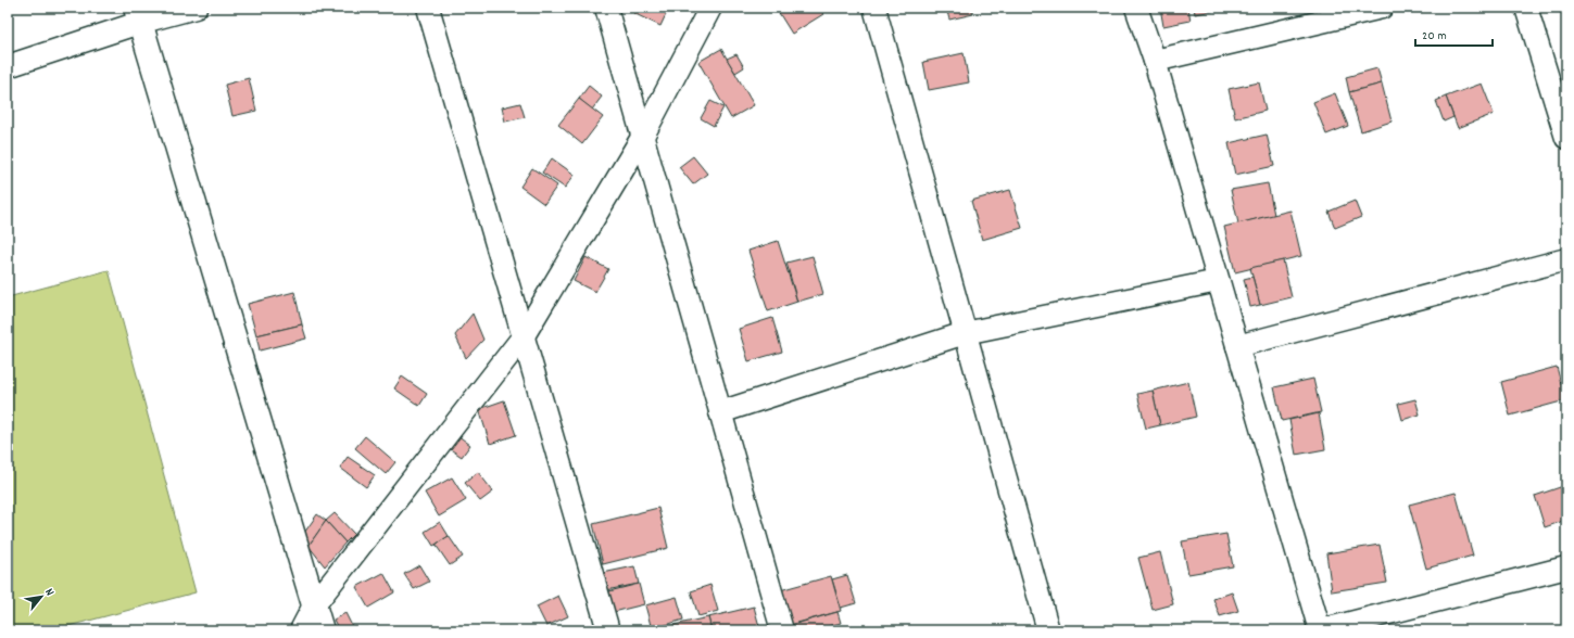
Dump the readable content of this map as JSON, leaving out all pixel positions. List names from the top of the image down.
{
  "scale_bar": "20 m",
  "north": "top right"
}
